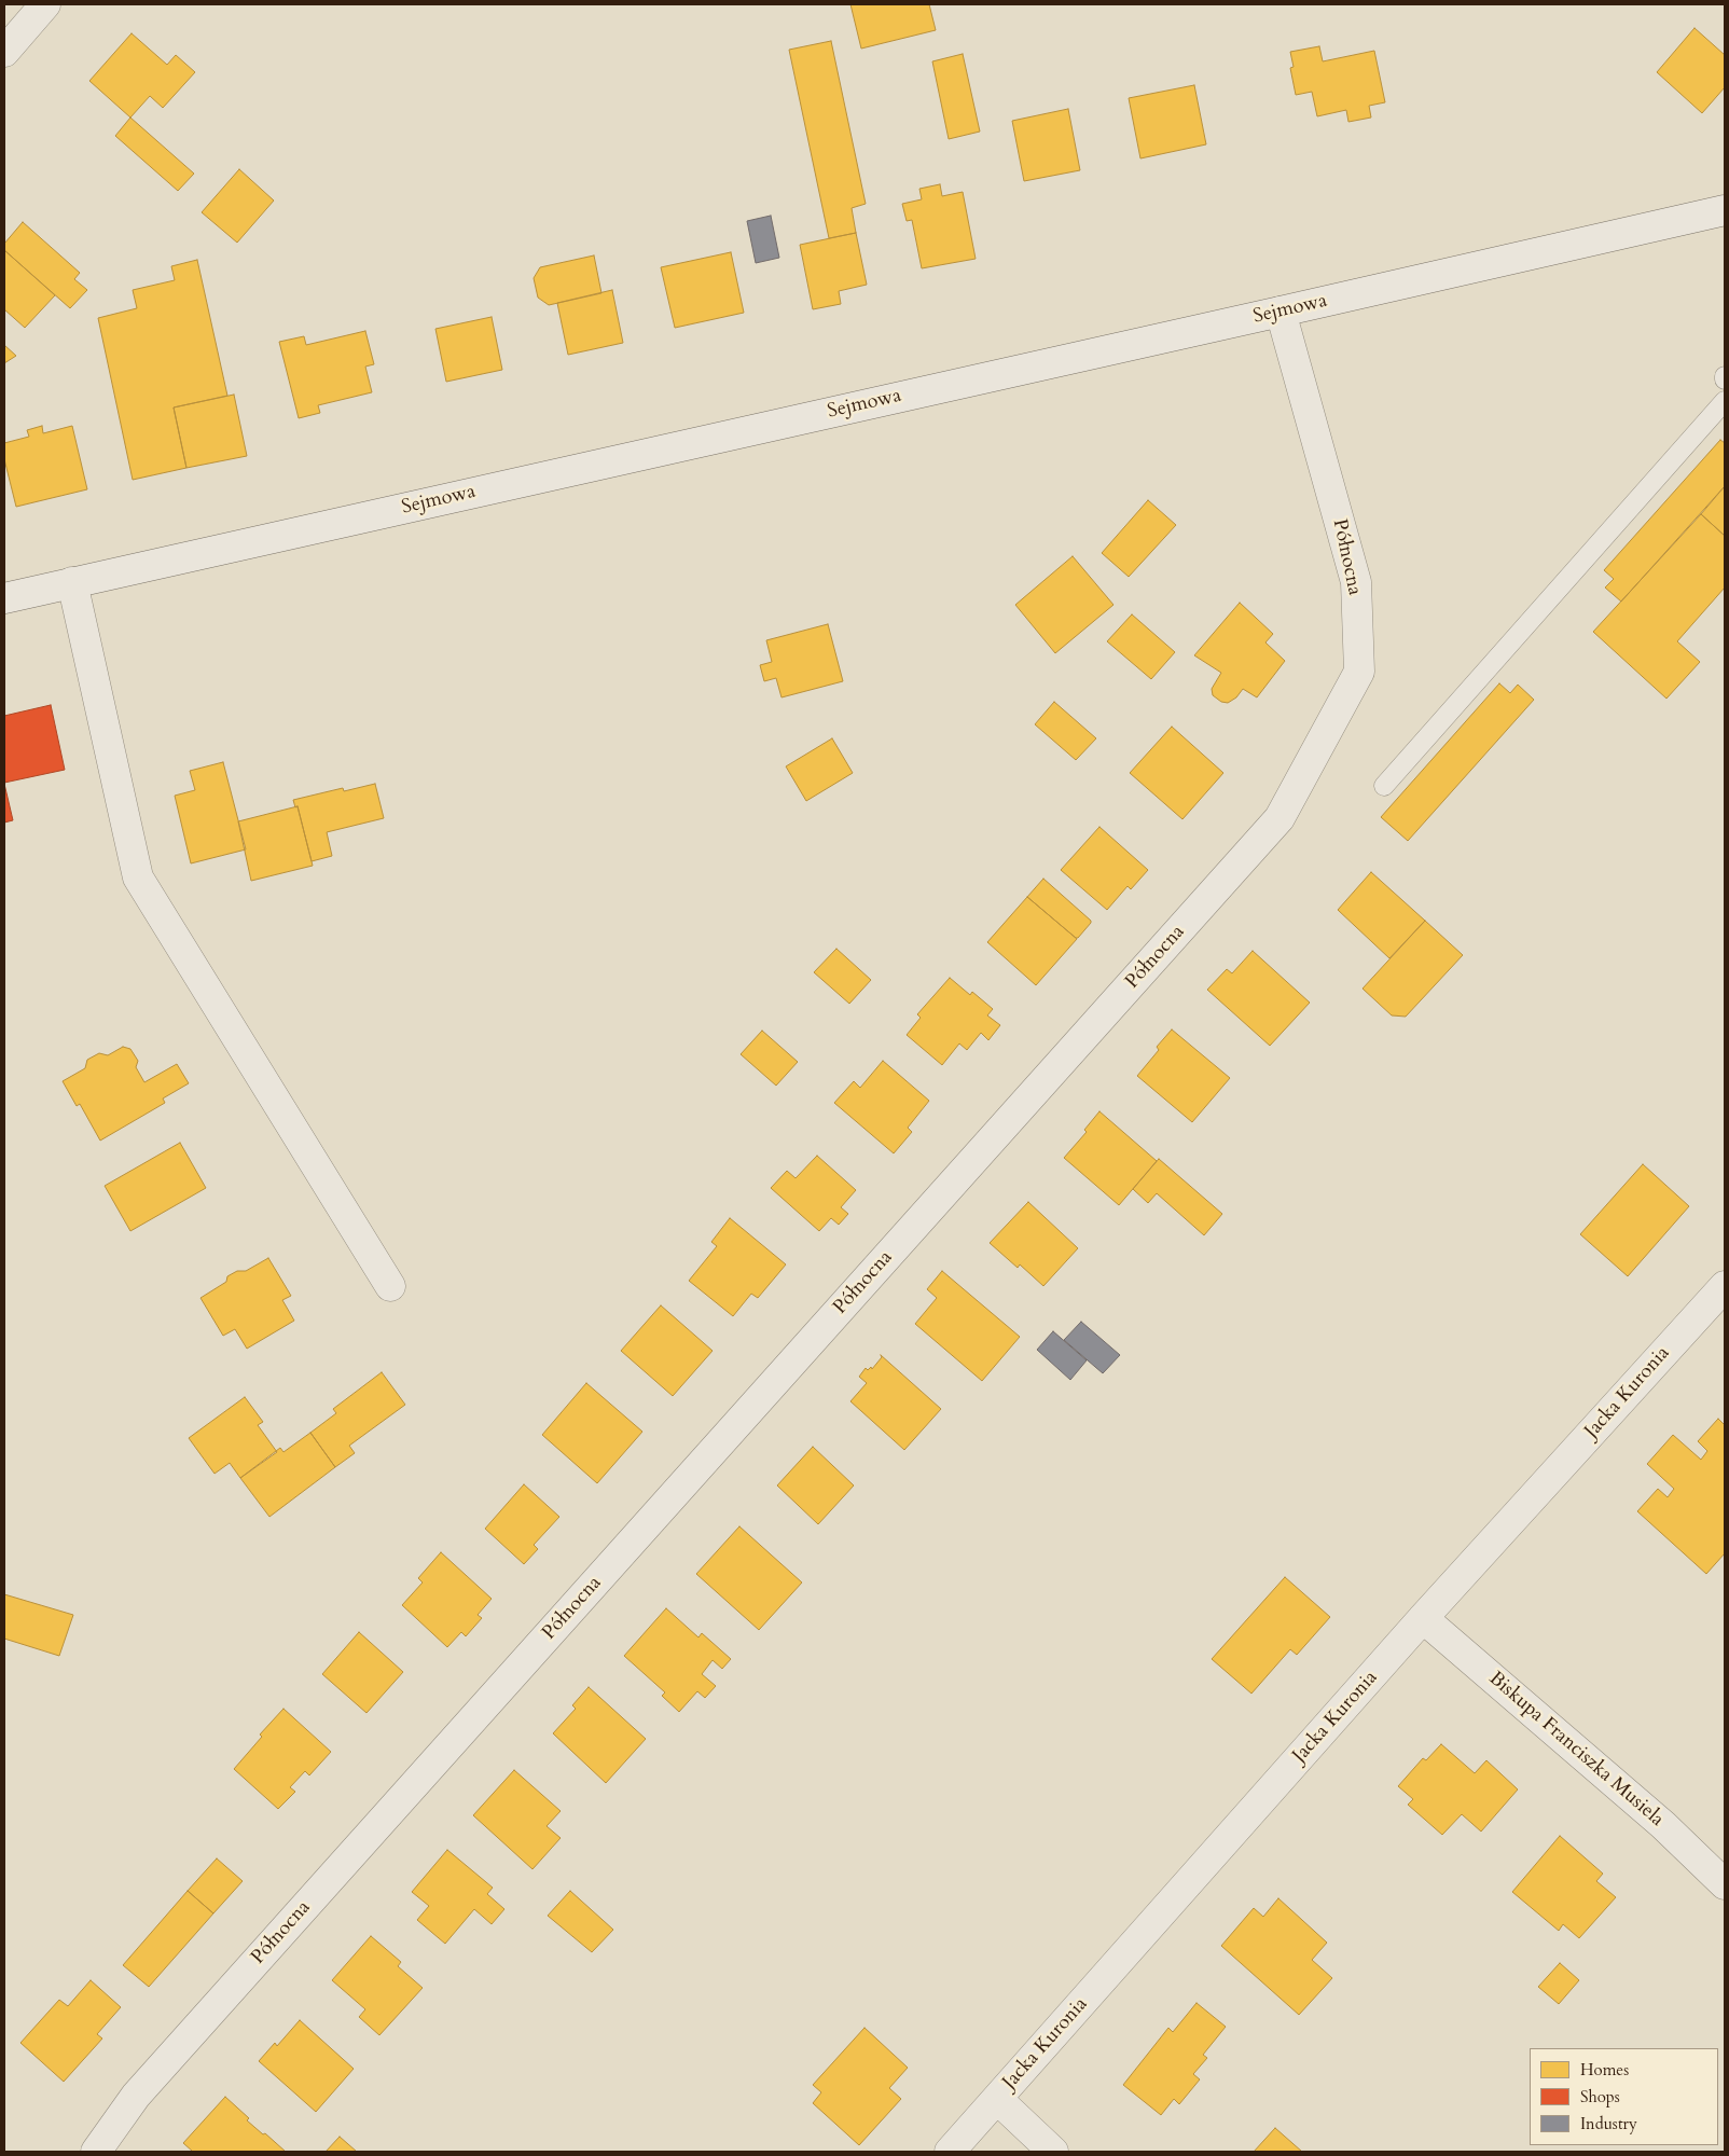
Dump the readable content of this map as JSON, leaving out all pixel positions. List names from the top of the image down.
{
  "streets": {
    "street": [
      "Sejmowa",
      "Północna",
      "Jacka Kuronia",
      "Biskupa Franciszka Musiela"
    ]
  },
  "crossings": [
    ["Sejmowa", "Północna"],
    ["Jacka Kuronia", "Biskupa Franciszka Musiela"]
  ],
  "legend": ["Homes", "Shops", "Industry"]
}
